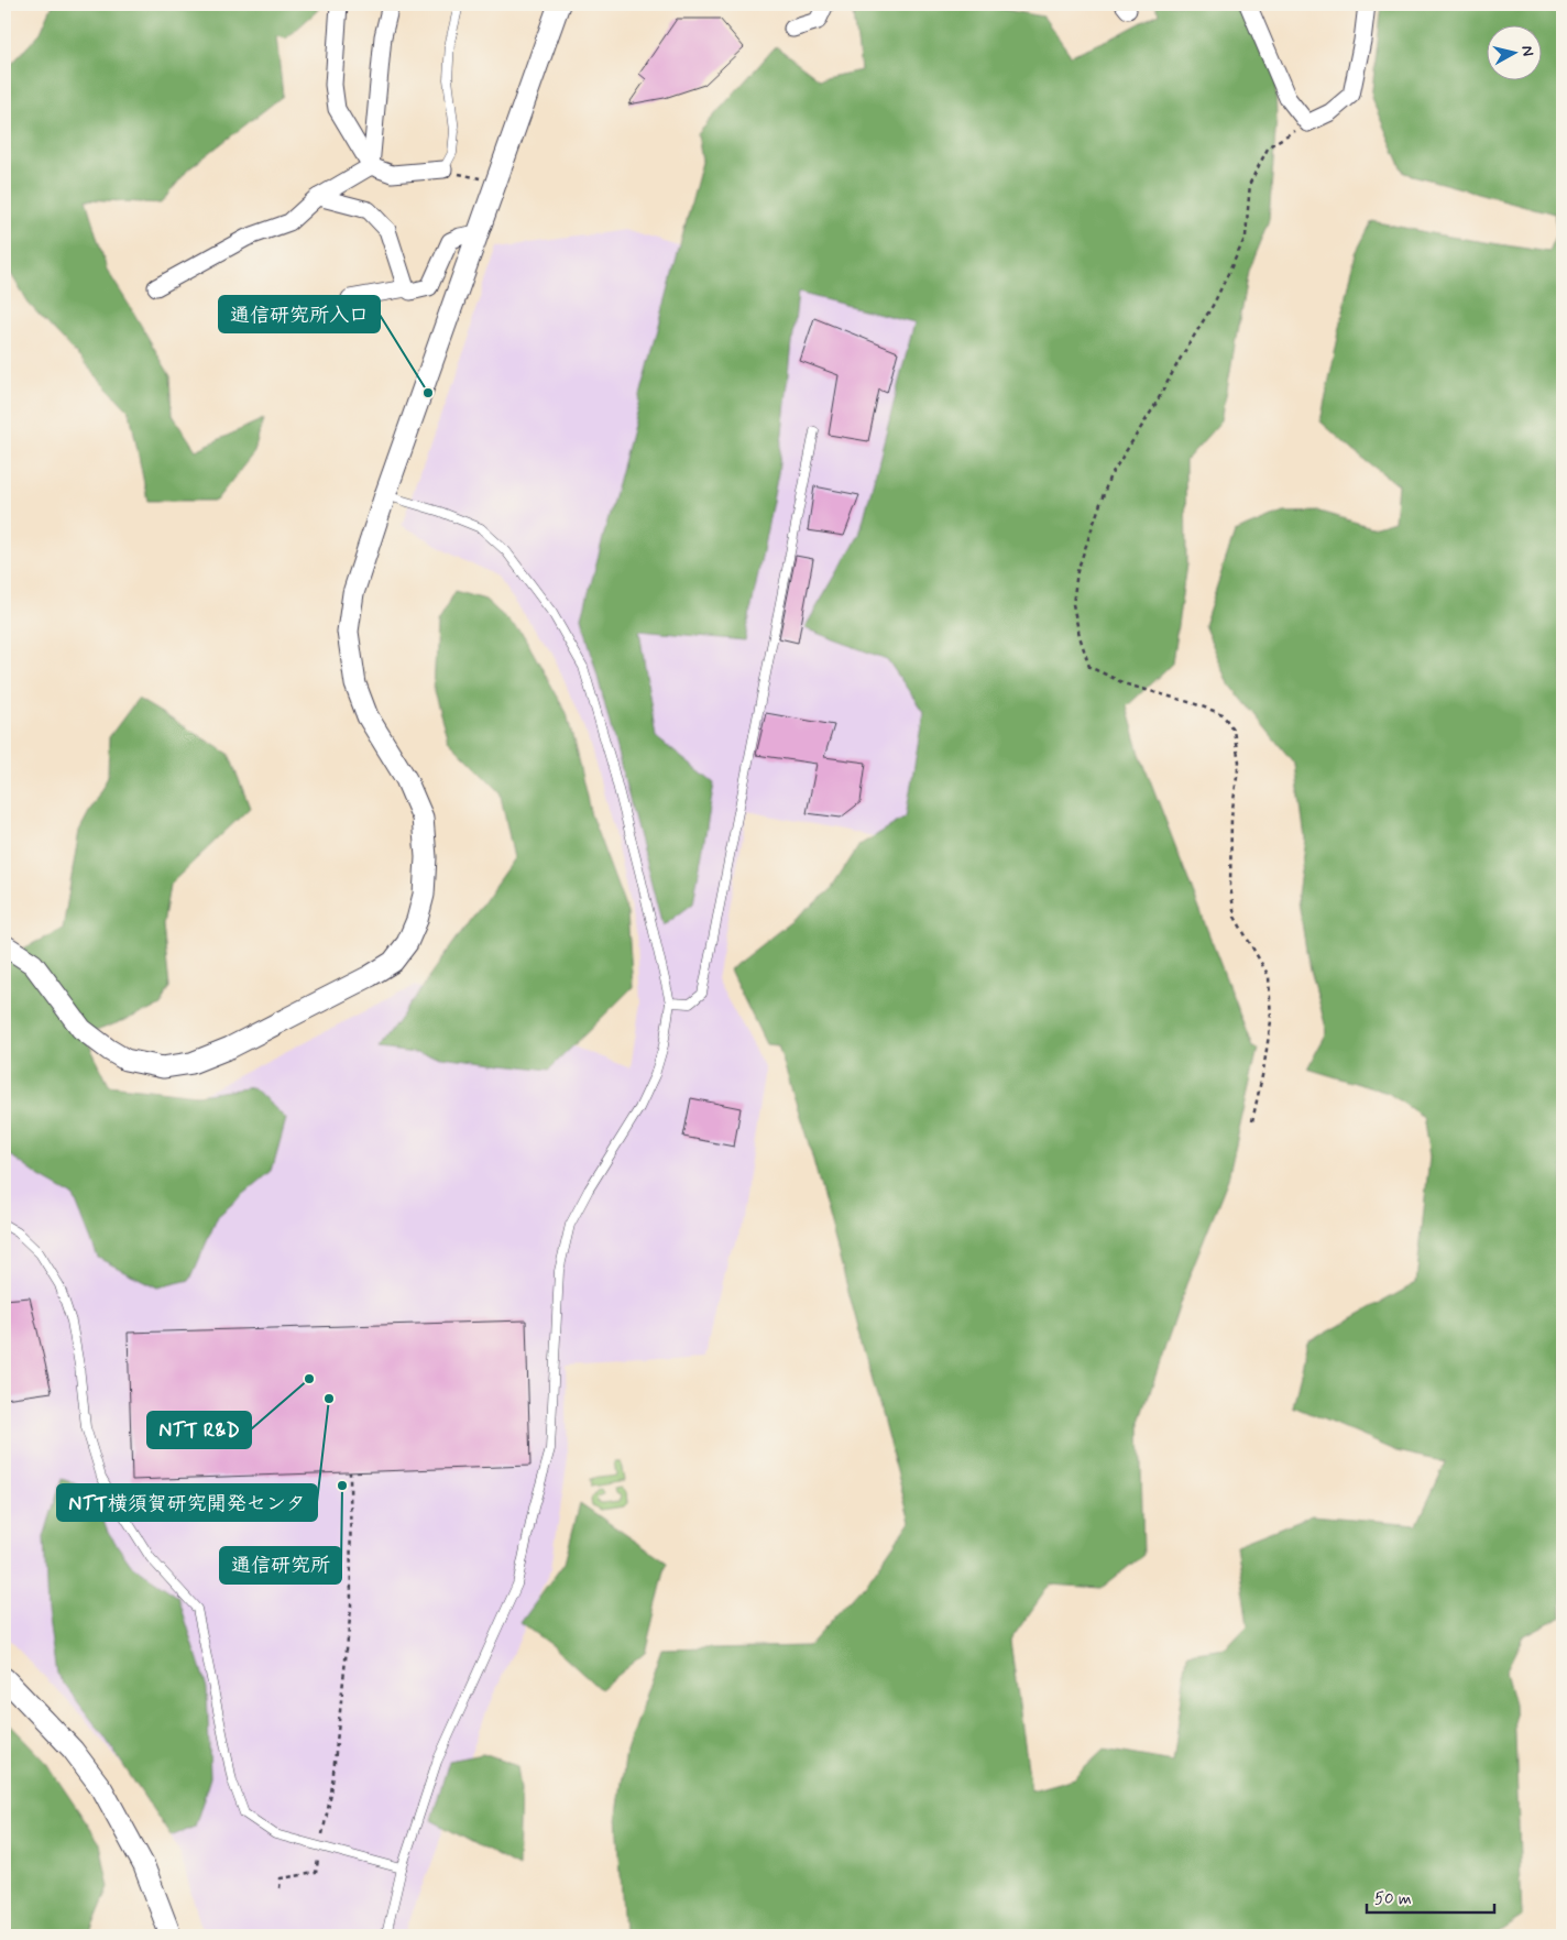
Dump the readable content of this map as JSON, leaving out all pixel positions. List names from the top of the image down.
{
  "places": [
    "通信研究所入口",
    "NTT R&D",
    "NTT横須賀研究開発センタ",
    "通信研究所"
  ],
  "scale_bar": "50 m",
  "north": "right"
}
